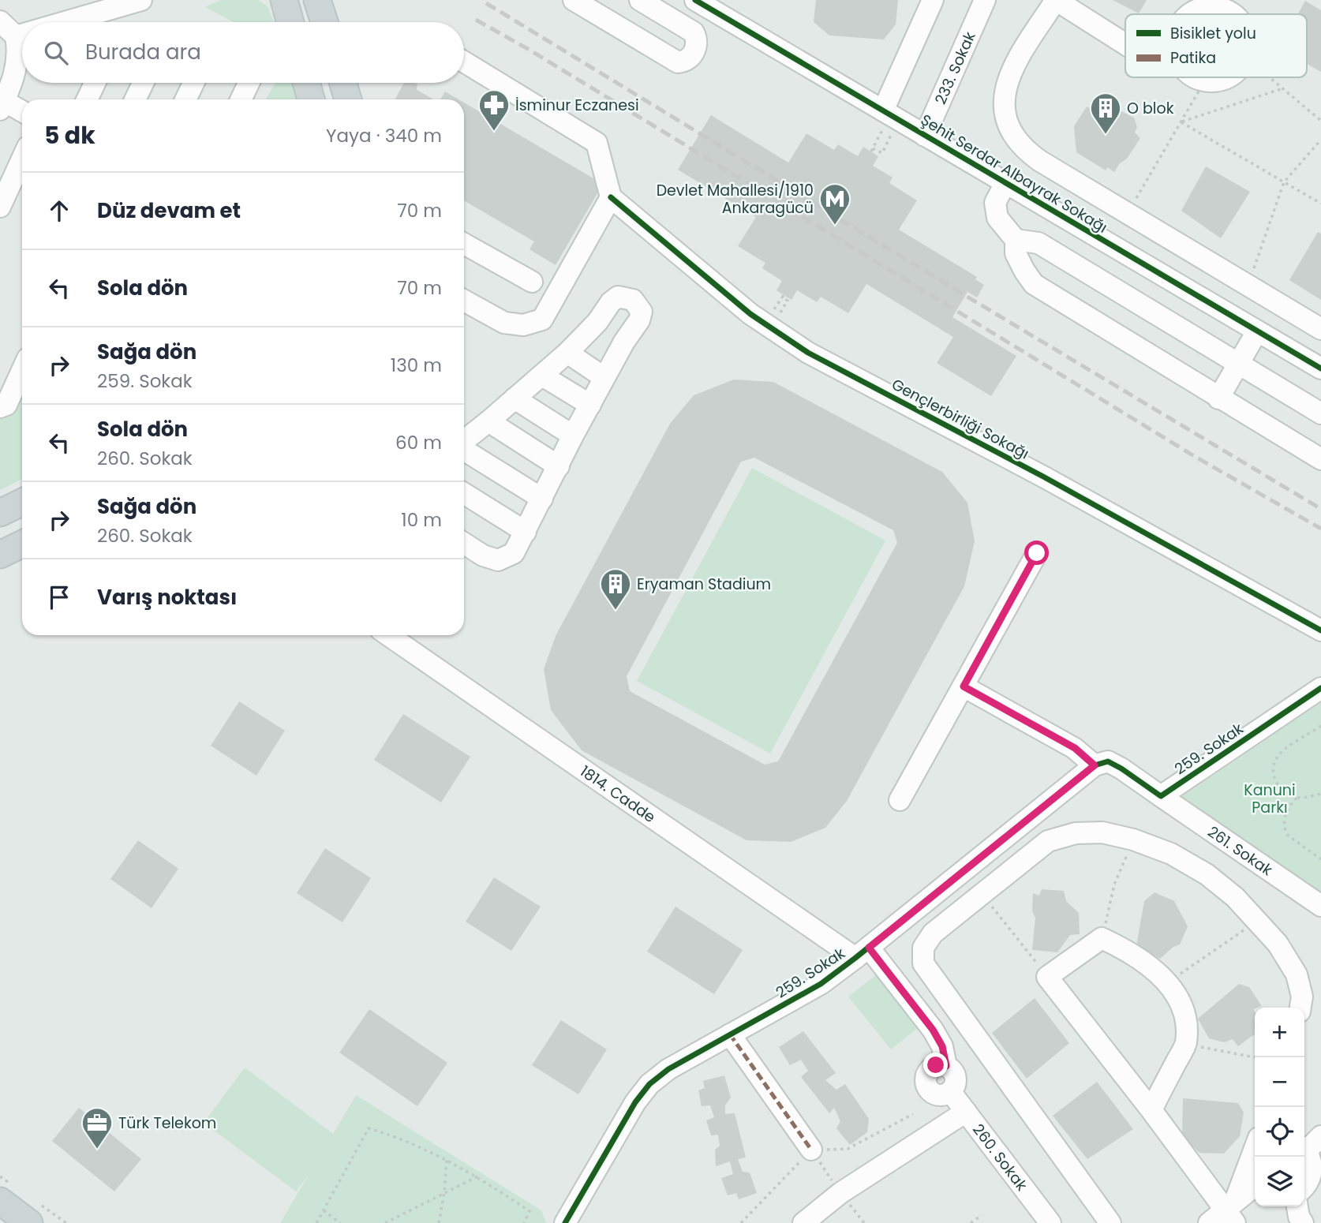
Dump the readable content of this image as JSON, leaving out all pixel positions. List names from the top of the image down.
{
  "streets": {
    "street": [
      "233. Sokak",
      "Şehit Serdar Albayrak Sokağı",
      "Gençlerbirliği Sokağı",
      "259. Sokak",
      "1814. Cadde",
      "261. Sokak",
      "260. Sokak"
    ]
  },
  "crossings": [
    ["233. Sokak", "Şehit Serdar Albayrak Sokağı"],
    ["259. Sokak", "1814. Cadde"],
    ["259. Sokak", "261. Sokak"],
    ["259. Sokak", "260. Sokak"],
    ["1814. Cadde", "260. Sokak"]
  ],
  "parks": ["Kanuni Parkı"],
  "places": {
    "pharmacy": ["İsminur Eczanesi"],
    "building": ["O blok", "Eryaman Stadium"],
    "metro station": ["Devlet Mahallesi/1910 Ankaragücü"],
    "office": ["Türk Telekom"]
  },
  "legend": ["Bisiklet yolu", "Patika"],
  "page": {
    "search": "Burada ara",
    "heading": ["5 dk", "Yaya · 340 m"],
    "list": [
      ["Düz devam et", "70 m"],
      ["Sola dön", "70 m"],
      ["Sağa dön", "259. Sokak", "130 m"],
      ["Sola dön", "260. Sokak", "60 m"],
      ["Sağa dön", "260. Sokak", "10 m"],
      "Varış noktası"
    ],
    "map_buttons": ["+", "−"]
  }
}
